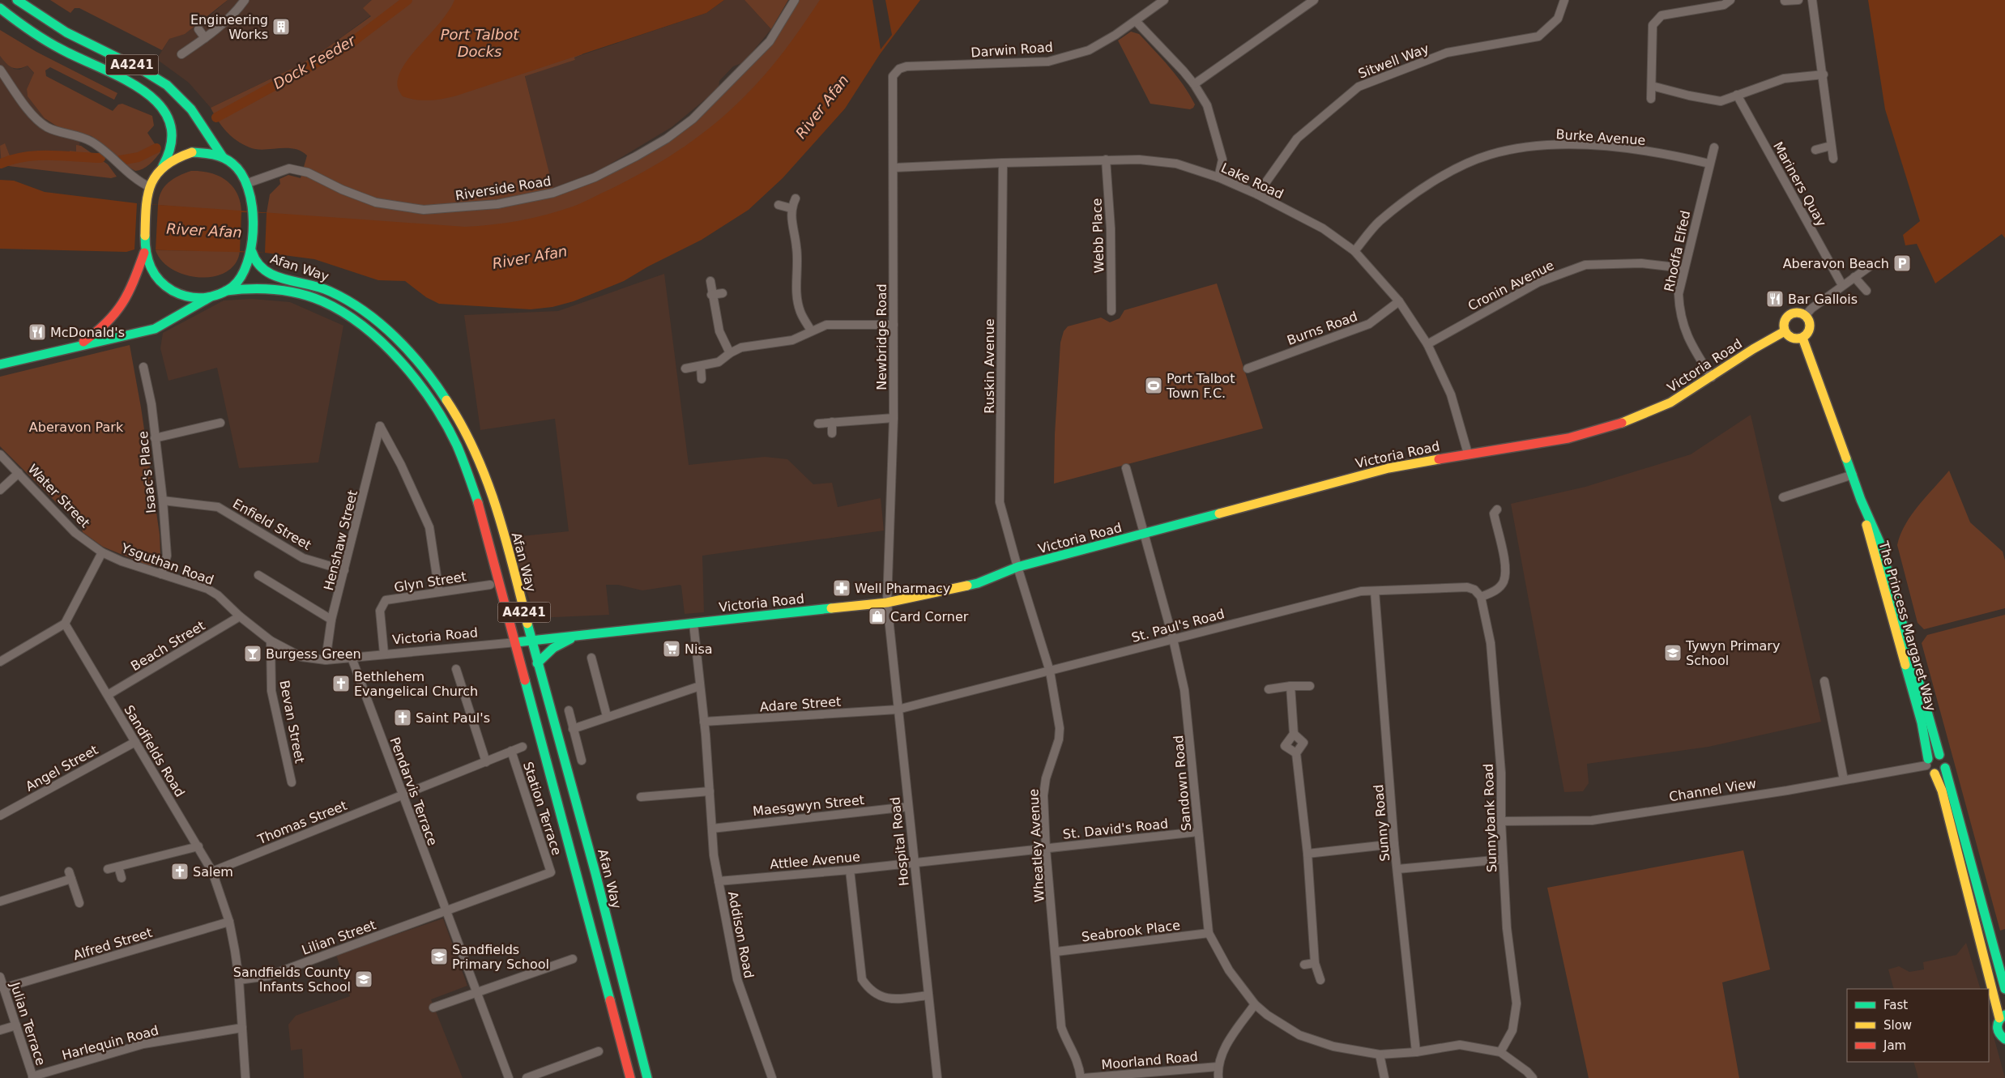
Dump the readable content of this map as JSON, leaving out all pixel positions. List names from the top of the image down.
{
  "streets": {
    "street": [
      "Darwin Road",
      "Sitwell Way",
      "A4241",
      "Burke Avenue",
      "Lake Road",
      "Mariners Quay",
      "Riverside Road",
      "Webb Place",
      "Rhodfa Elfed",
      "Afan Way",
      "Cronin Avenue",
      "Burns Road",
      "Newbridge Road",
      "Victoria Road",
      "Ruskin Avenue",
      "Isaac's Place",
      "Water Street",
      "Enfield Street",
      "Henshaw Street",
      "Ysguthan Road",
      "Glyn Street",
      "St. Paul's Road",
      "The Princess Margaret Way",
      "Beach Street",
      "Adare Street",
      "Bevan Street",
      "Sandfields Road",
      "Angel Street",
      "Sandown Road",
      "Channel View",
      "Pendarvis Terrace",
      "Maesgwyn Street",
      "Station Terrace",
      "Sunnybank Road",
      "Thomas Street",
      "Sunny Road",
      "St. David's Road",
      "Hospital Road",
      "Wheatley Avenue",
      "Attlee Avenue",
      "Seabrook Place",
      "Addison Road",
      "Lilian Street",
      "Alfred Street",
      "Julian Terrace",
      "Harlequin Road",
      "Moorland Road"
    ]
  },
  "crossings": [
    ["Darwin Road", "Newbridge Road"],
    ["Sitwell Way", "Lake Road"],
    ["A4241", "Riverside Road"],
    ["A4241", "Afan Way"],
    ["Burke Avenue", "Lake Road"],
    ["Burke Avenue", "Rhodfa Elfed"],
    ["Lake Road", "Webb Place"],
    ["Lake Road", "Cronin Avenue"],
    ["Lake Road", "Burns Road"],
    ["Lake Road", "Newbridge Road"],
    ["Lake Road", "Victoria Road"],
    ["Lake Road", "Ruskin Avenue"],
    ["Riverside Road", "Afan Way"],
    ["Rhodfa Elfed", "Cronin Avenue"],
    ["Rhodfa Elfed", "Victoria Road"],
    ["Afan Way", "Victoria Road"],
    ["Newbridge Road", "Victoria Road"],
    ["Newbridge Road", "Hospital Road"],
    ["Victoria Road", "Ruskin Avenue"],
    ["Victoria Road", "Ysguthan Road"],
    ["Victoria Road", "Glyn Street"],
    ["Victoria Road", "The Princess Margaret Way"],
    ["Victoria Road", "Sandown Road"],
    ["Victoria Road", "Pendarvis Terrace"],
    ["Victoria Road", "Hospital Road"],
    ["Victoria Road", "Wheatley Avenue"],
    ["Victoria Road", "Addison Road"],
    ["Ruskin Avenue", "Wheatley Avenue"],
    ["Isaac's Place", "Enfield Street"],
    ["Isaac's Place", "Ysguthan Road"],
    ["Water Street", "Ysguthan Road"],
    ["Enfield Street", "Henshaw Street"],
    ["Henshaw Street", "Ysguthan Road"],
    ["Henshaw Street", "Glyn Street"],
    ["Ysguthan Road", "Beach Street"],
    ["Ysguthan Road", "Bevan Street"],
    ["Ysguthan Road", "Pendarvis Terrace"],
    ["St. Paul's Road", "Adare Street"],
    ["St. Paul's Road", "Sandown Road"],
    ["St. Paul's Road", "Sunnybank Road"],
    ["St. Paul's Road", "Sunny Road"],
    ["St. Paul's Road", "Hospital Road"],
    ["St. Paul's Road", "Wheatley Avenue"],
    ["The Princess Margaret Way", "Channel View"],
    ["Beach Street", "Sandfields Road"],
    ["Adare Street", "Hospital Road"],
    ["Adare Street", "Addison Road"],
    ["Sandfields Road", "Angel Street"],
    ["Sandfields Road", "Thomas Street"],
    ["Sandfields Road", "Lilian Street"],
    ["Sandfields Road", "Alfred Street"],
    ["Sandfields Road", "Harlequin Road"],
    ["Sandown Road", "St. David's Road"],
    ["Sandown Road", "Seabrook Place"],
    ["Channel View", "Sunnybank Road"],
    ["Pendarvis Terrace", "Thomas Street"],
    ["Pendarvis Terrace", "Lilian Street"],
    ["Maesgwyn Street", "Hospital Road"],
    ["Maesgwyn Street", "Addison Road"],
    ["Station Terrace", "Thomas Street"],
    ["Station Terrace", "Lilian Street"],
    ["St. David's Road", "Hospital Road"],
    ["St. David's Road", "Wheatley Avenue"],
    ["St. David's Road", "Attlee Avenue"],
    ["Hospital Road", "Attlee Avenue"],
    ["Wheatley Avenue", "Seabrook Place"],
    ["Attlee Avenue", "Addison Road"],
    ["Alfred Street", "Julian Terrace"],
    ["Julian Terrace", "Harlequin Road"]
  ],
  "water": ["Port Talbot Docks", "Dock Feeder", "River Afan"],
  "parks": ["Aberavon Park"],
  "places": {
    "building": ["Engineering Works"],
    "parking": ["Aberavon Beach"],
    "restaurant": ["Bar Gallois", "McDonald's"],
    "sports": ["Port Talbot Town F.C."],
    "pharmacy": ["Well Pharmacy"],
    "shop": ["Card Corner"],
    "supermarket": ["Nisa"],
    "school or university": ["Tywyn Primary School", "Sandfields Primary School", "Sandfields County Infants School"],
    "bar": ["Burgess Green"],
    "church": ["Bethlehem Evangelical Church", "Saint Paul's", "Salem"]
  },
  "legend": ["Fast", "Slow", "Jam"]
}
